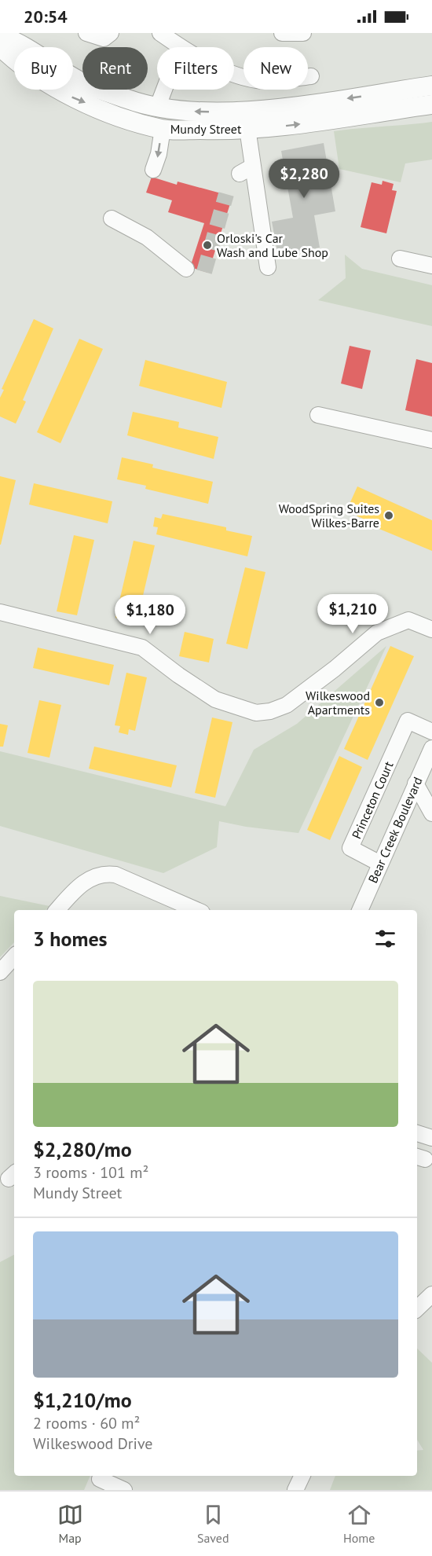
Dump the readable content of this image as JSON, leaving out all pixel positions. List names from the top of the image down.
{
  "streets": {
    "main road": ["Mundy Street"],
    "street": ["Princeton Court", "Bear Creek Boulevard"]
  },
  "crossings": [
    ["Princeton Court", "Bear Creek Boulevard"]
  ],
  "places": ["Orloski's Car Wash and Lube Shop", "WoodSpring Suites Wilkes-Barre", "Wilkeswood Apartments"],
  "page": {
    "status": "20:54",
    "chip": [
      "Buy",
      "Rent",
      "Filters",
      "New"
    ],
    "price": ["$2,280", "$1,210", "$1,180"],
    "heading": "3 homes",
    "list": [
      {
        "name": "$2,280/mo",
        "note": "3 rooms · 101 m² · Mundy Street"
      },
      {
        "name": "$1,210/mo",
        "note": "2 rooms · 60 m² · Wilkeswood Drive"
      }
    ],
    "tabs": ["Map", "Saved", "Home"]
  }
}
